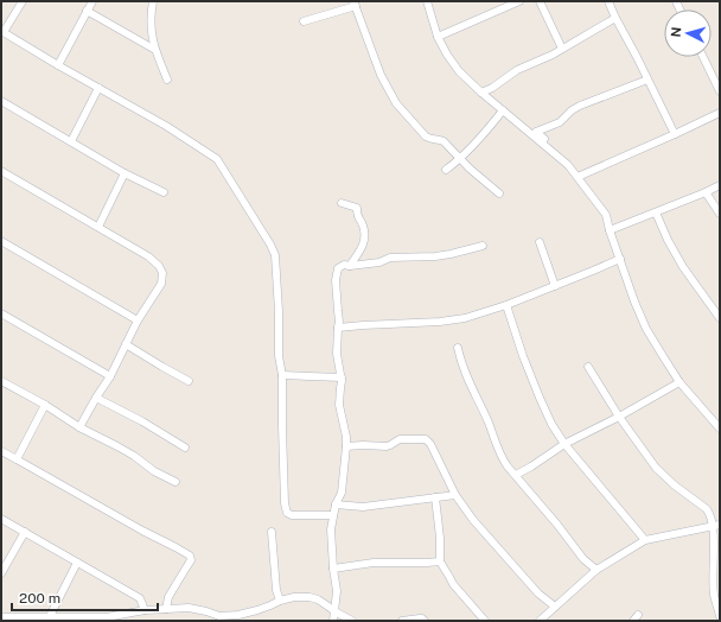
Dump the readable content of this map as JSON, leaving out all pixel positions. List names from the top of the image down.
{
  "scale_bar": "200 m",
  "north": "left"
}
